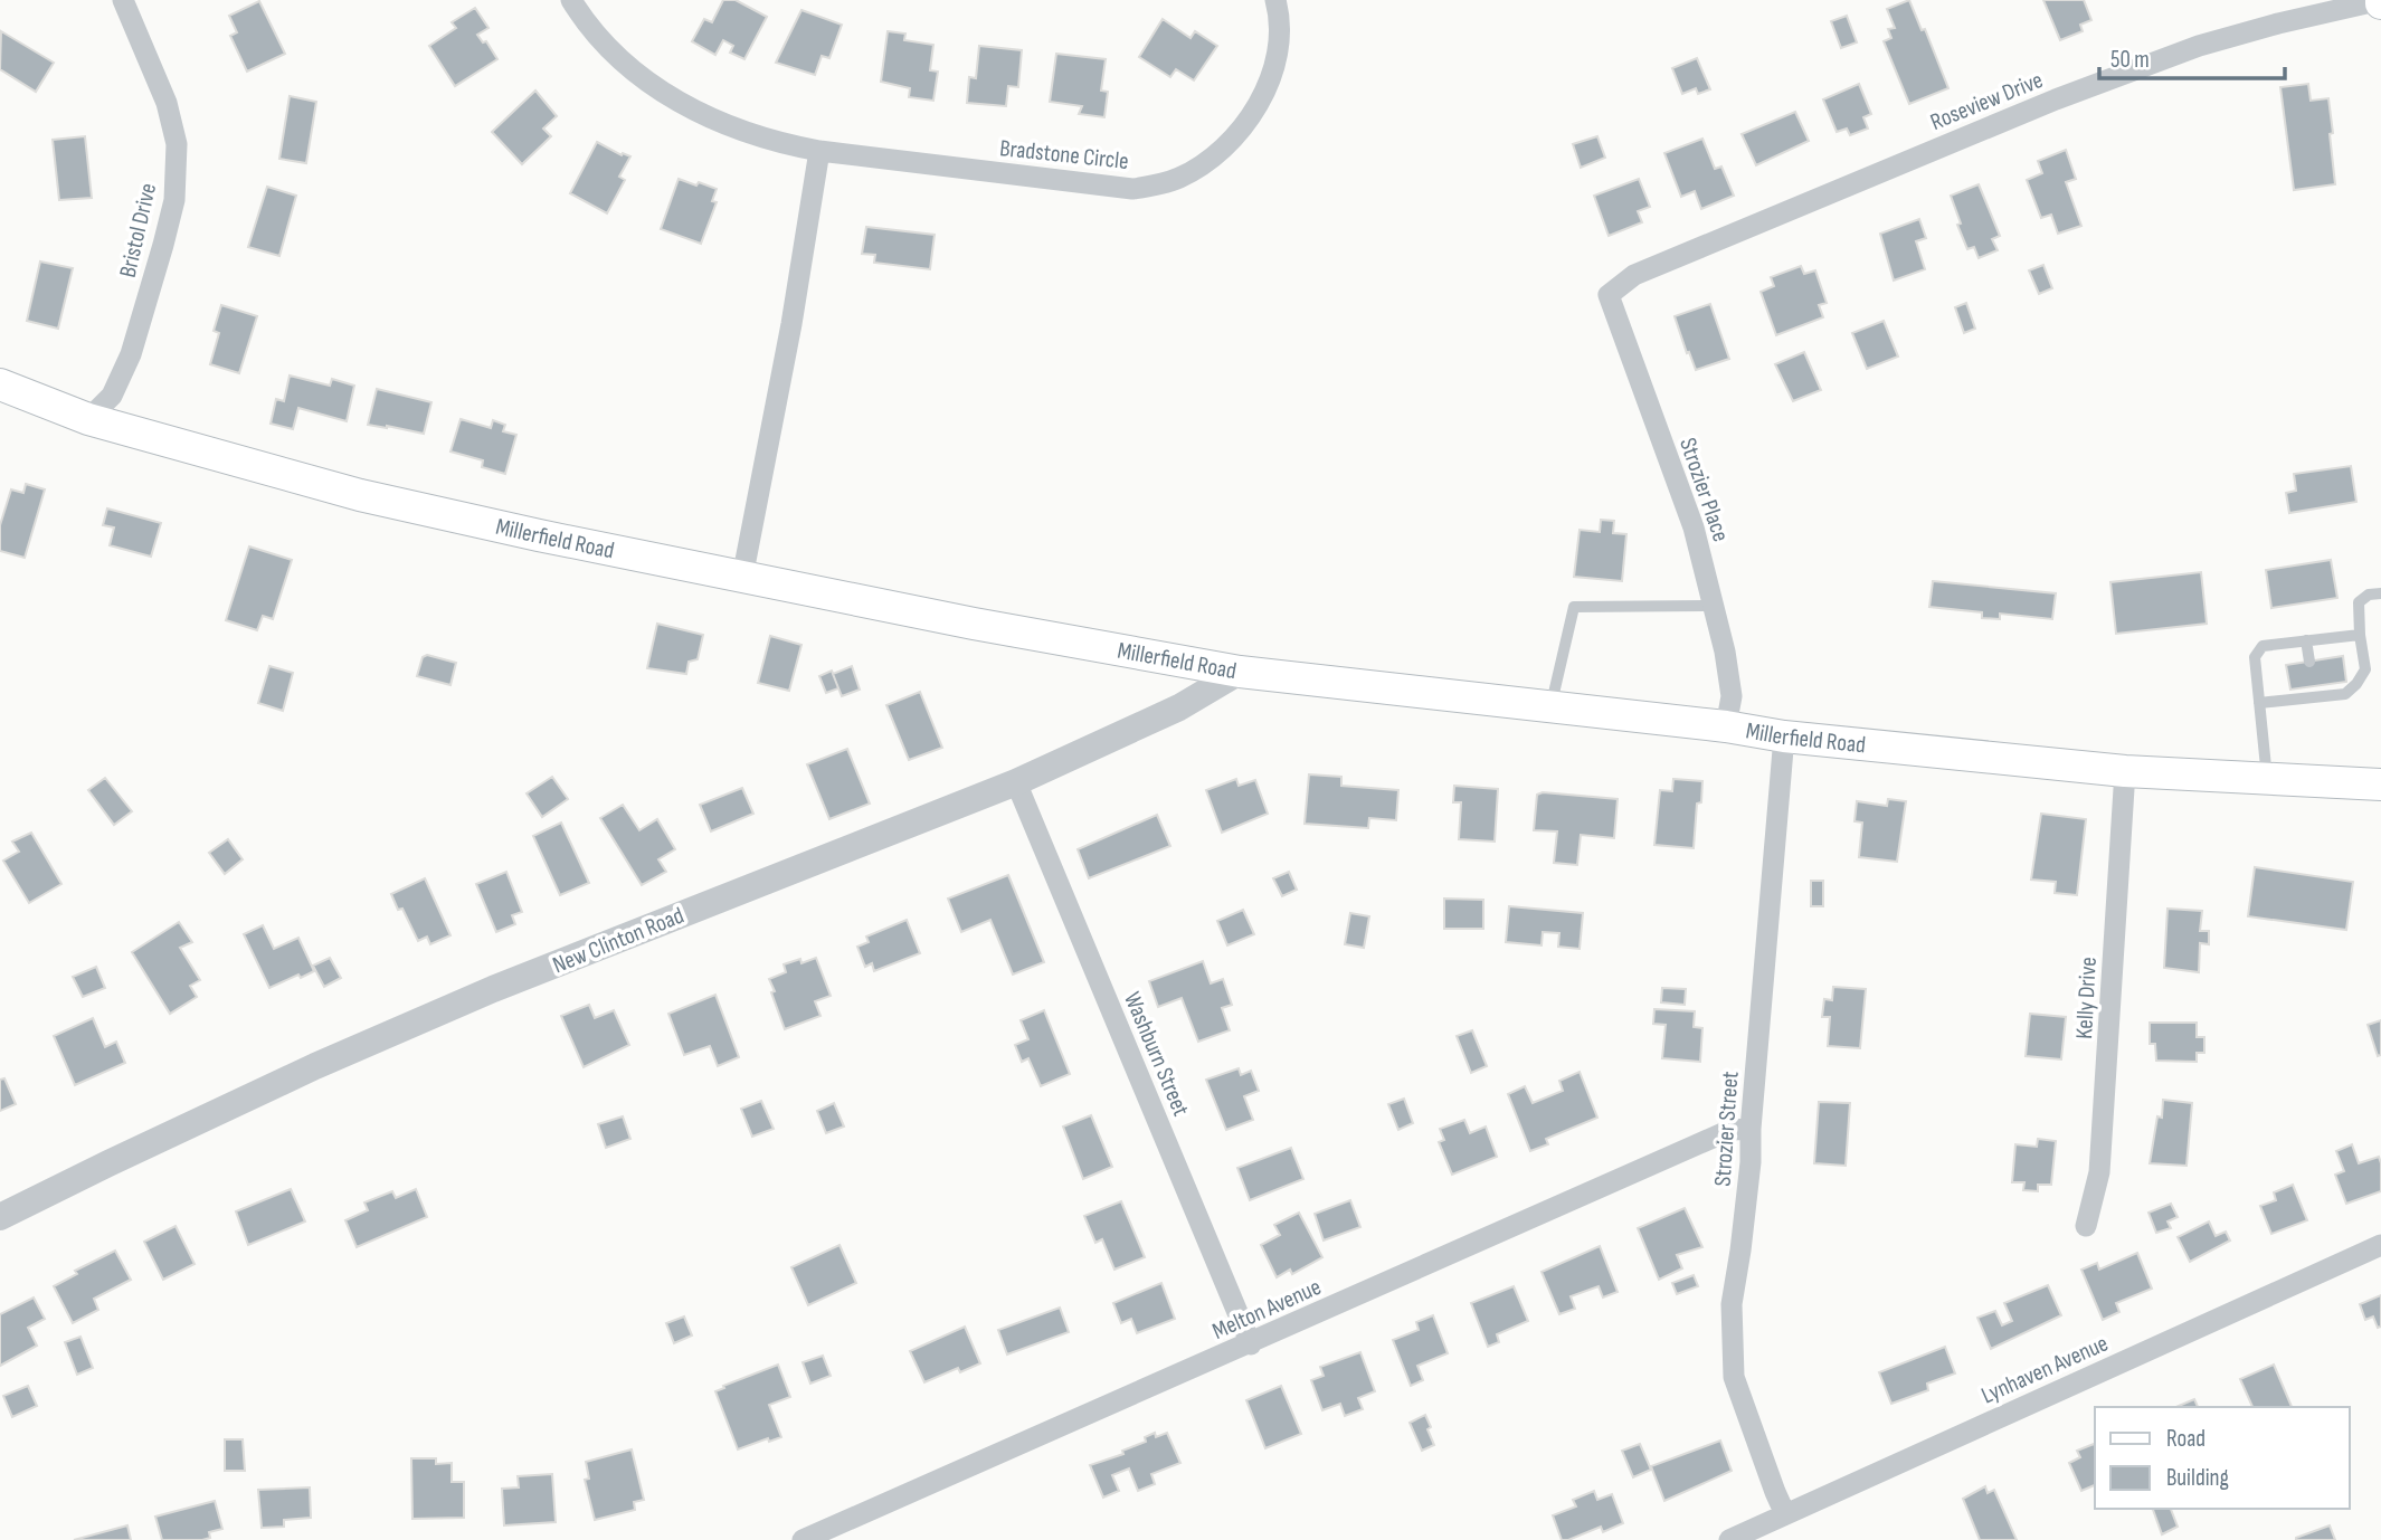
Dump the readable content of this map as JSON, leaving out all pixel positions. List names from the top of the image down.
{
  "streets": {
    "main road": ["Millerfield Road"],
    "street": [
      "Roseview Drive",
      "Bradstone Circle",
      "Bristol Drive",
      "Strozier Place",
      "New Clinton Road",
      "Kelly Drive",
      "Washburn Street",
      "Strozier Street",
      "Melton Avenue",
      "Lynhaven Avenue"
    ]
  },
  "crossings": [
    ["Roseview Drive", "Strozier Place"],
    ["Bristol Drive", "Millerfield Road"],
    ["Strozier Place", "Millerfield Road"],
    ["Millerfield Road", "New Clinton Road"],
    ["Millerfield Road", "Kelly Drive"],
    ["Millerfield Road", "Strozier Street"],
    ["New Clinton Road", "Washburn Street"],
    ["Washburn Street", "Melton Avenue"],
    ["Strozier Street", "Melton Avenue"],
    ["Strozier Street", "Lynhaven Avenue"]
  ],
  "legend": ["Road", "Building"],
  "scale_bar": "50 m"
}
